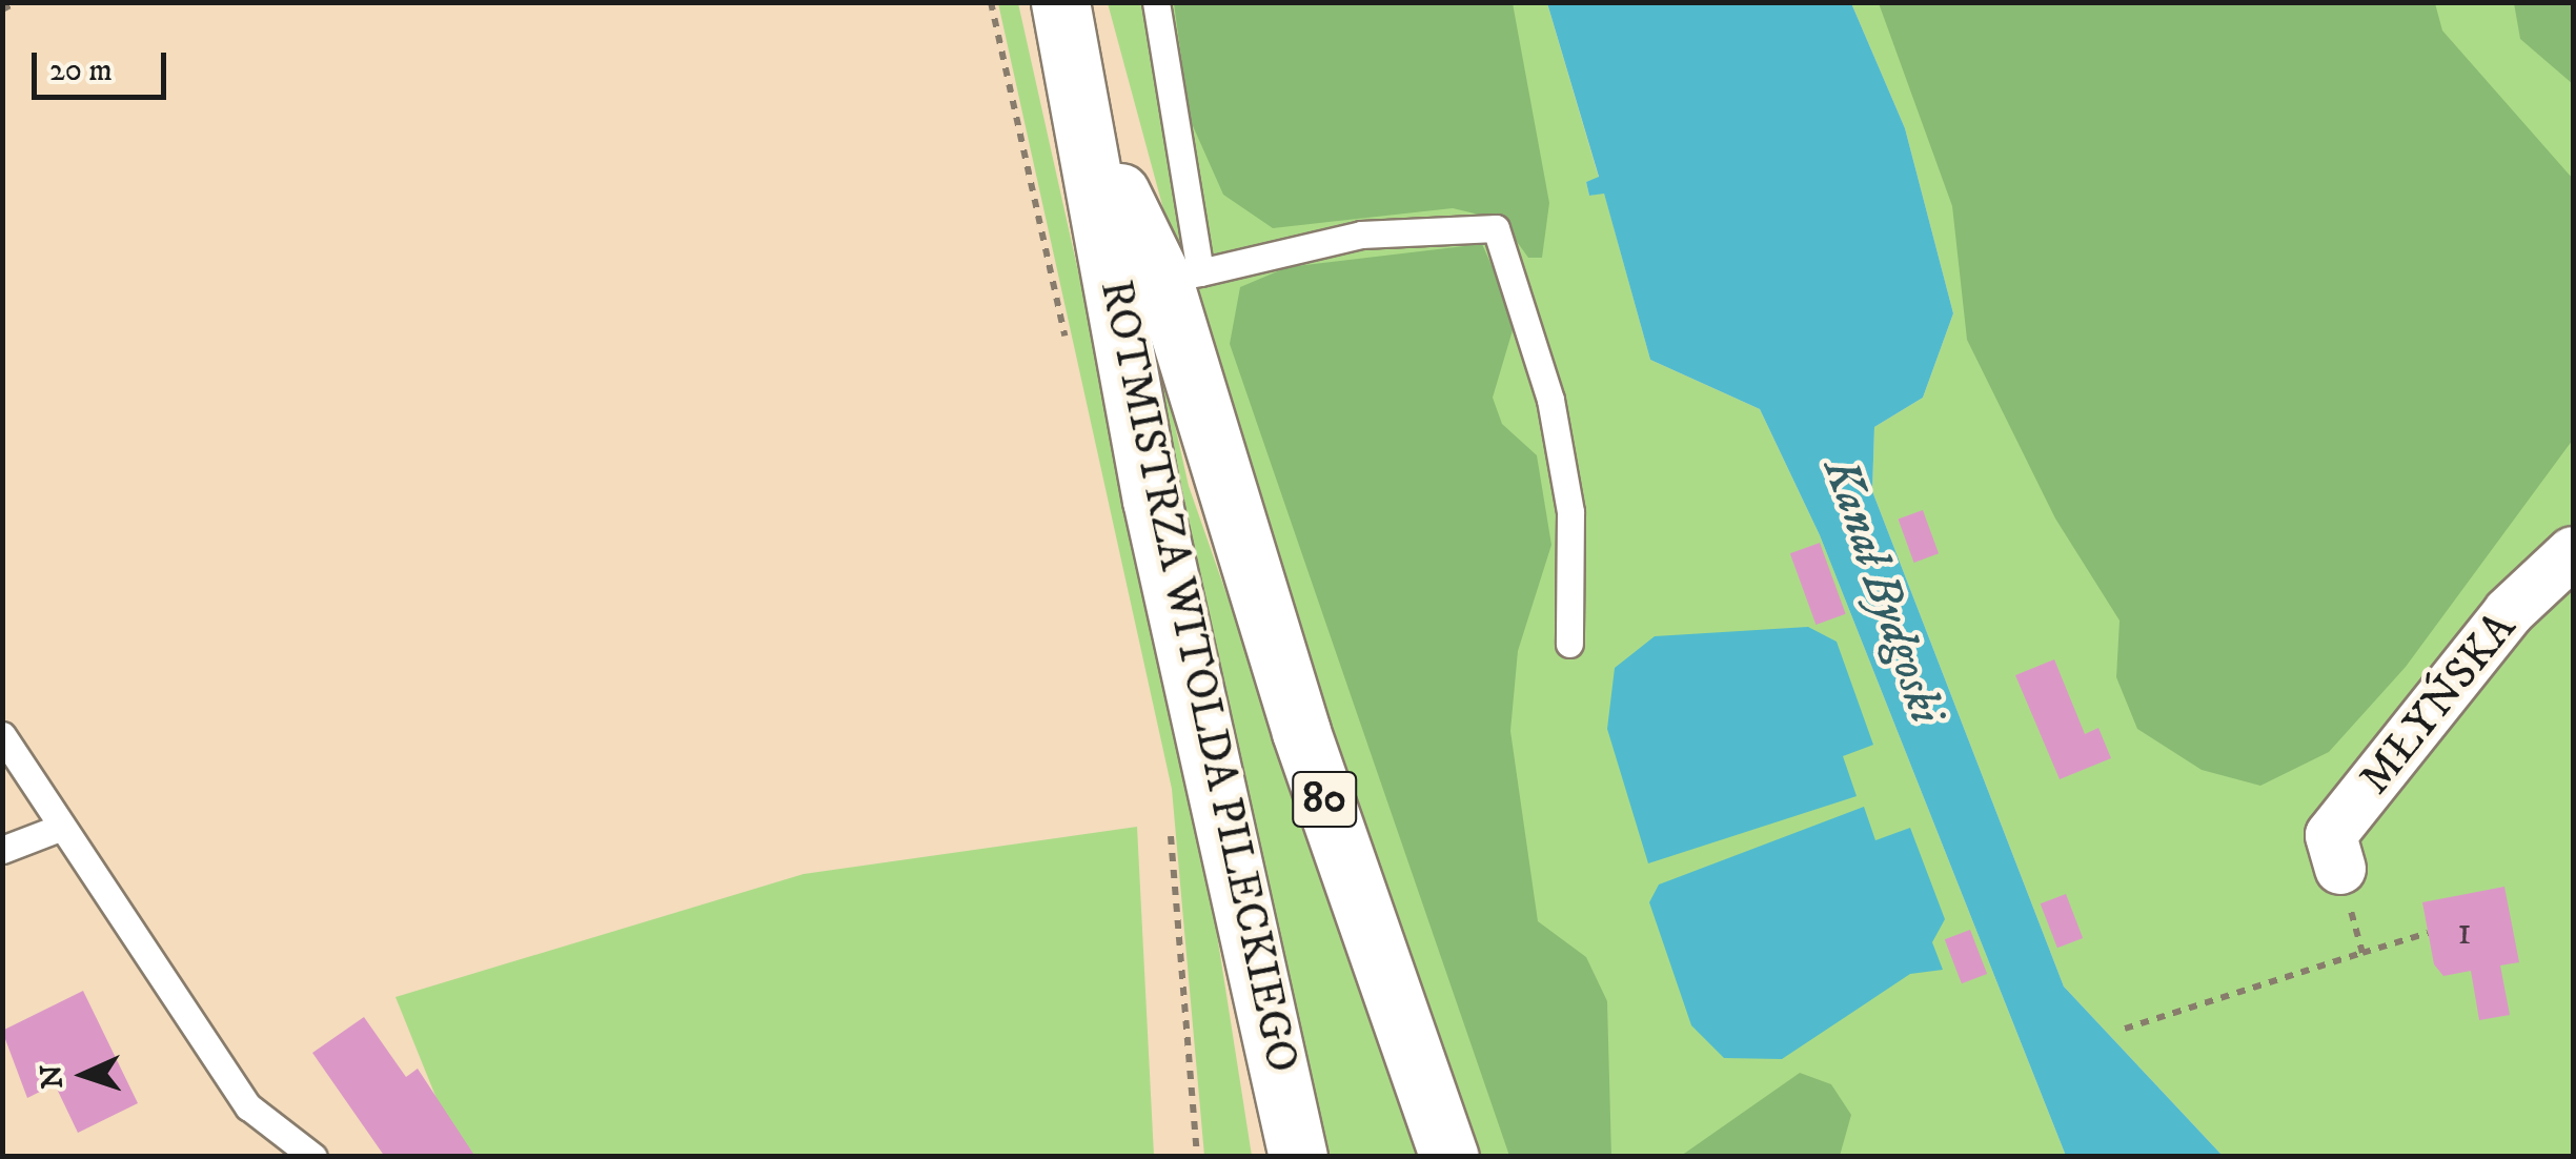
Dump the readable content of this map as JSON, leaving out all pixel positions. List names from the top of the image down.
{
  "streets": {
    "main road": ["ROTMISTRZA WITOLDA PILECKIEGO", "80"],
    "street": ["MŁYŃSKA"]
  },
  "water": ["Kanał Bydgoski"],
  "house_numbers": ["1"],
  "scale_bar": "20 m",
  "north": "left"
}
